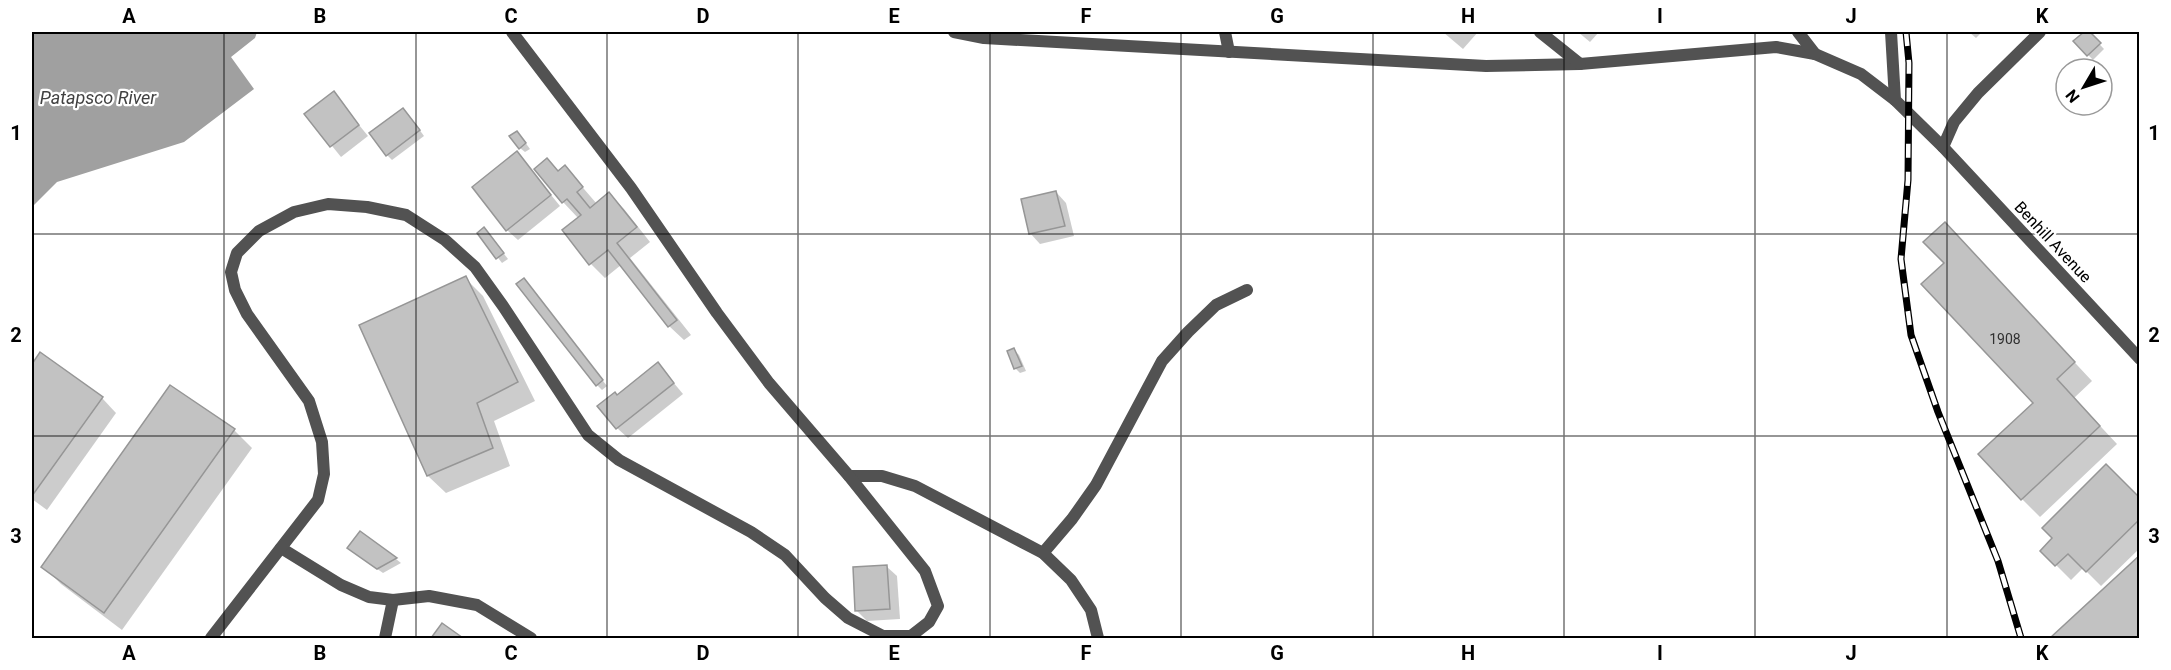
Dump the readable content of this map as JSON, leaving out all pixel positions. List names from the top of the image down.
{
  "streets": {
    "street": ["Benhill Avenue"]
  },
  "water": ["Patapsco River"],
  "house_numbers": ["1908"],
  "north": "bottom left",
  "grid": {
    "columns": [
      "A",
      "B",
      "C",
      "D",
      "E",
      "F",
      "G",
      "H",
      "I",
      "J",
      "K"
    ],
    "rows": ["1", "2", "3"]
  }
}
